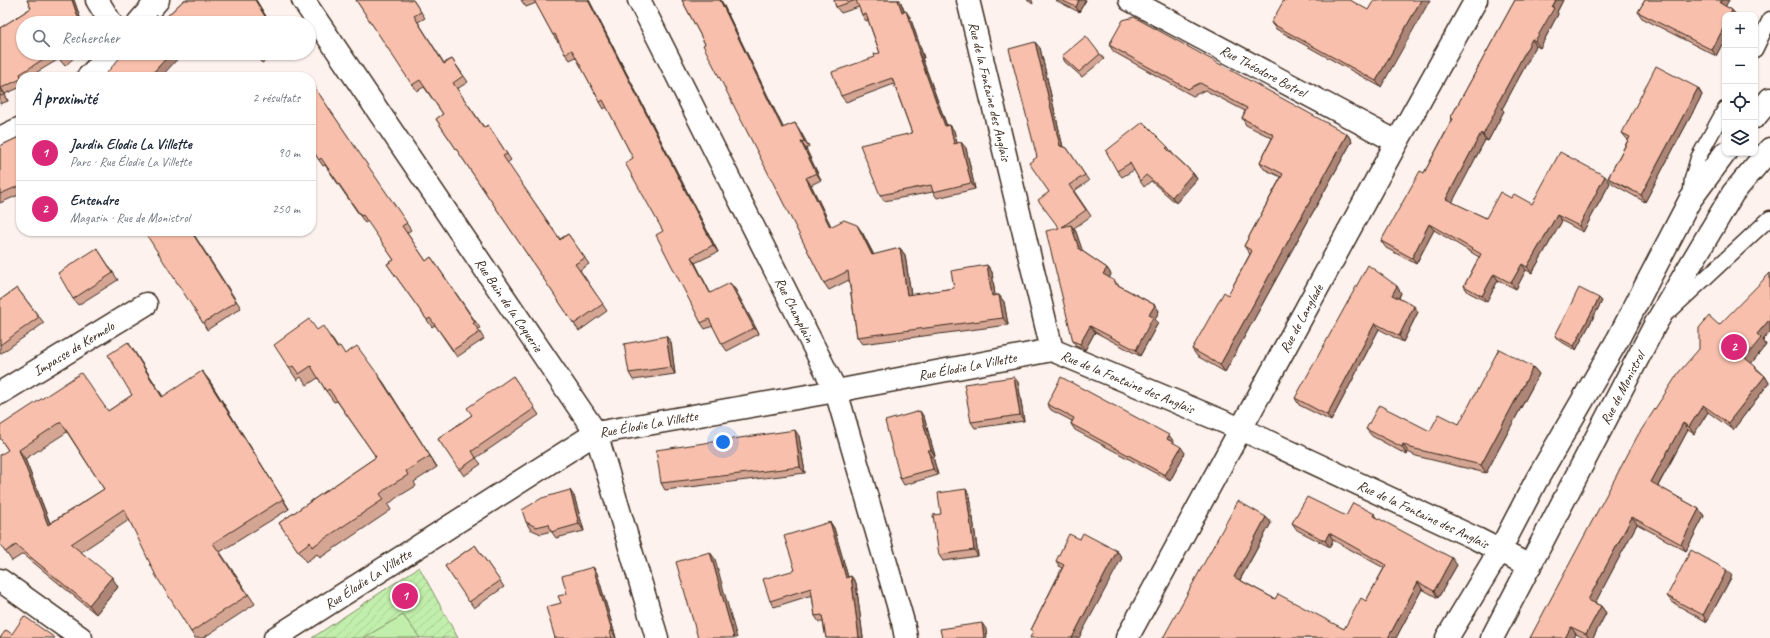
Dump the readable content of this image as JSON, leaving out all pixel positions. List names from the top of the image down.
{
  "streets": {
    "street": [
      "Rue Théodore Botrel",
      "Rue de la Fontaine des Anglais",
      "Rue Bain de la Coquerie",
      "Rue Champlain",
      "Rue de Langlade",
      "Impasse de Kermelo",
      "Rue Élodie La Villette",
      "Rue de Monistrol"
    ]
  },
  "crossings": [
    ["Rue Théodore Botrel", "Rue de Langlade"],
    ["Rue de la Fontaine des Anglais", "Rue de Langlade"],
    ["Rue de la Fontaine des Anglais", "Rue Élodie La Villette"],
    ["Rue de la Fontaine des Anglais", "Rue de Monistrol"],
    ["Rue Bain de la Coquerie", "Rue Élodie La Villette"],
    ["Rue Champlain", "Rue Élodie La Villette"]
  ],
  "page": {
    "map_buttons": ["+", "−"],
    "search": "Rechercher",
    "heading": ["À proximité", "2 résultats"],
    "list": [
      {
        "mark": "1",
        "name": "Jardin Elodie La Villette",
        "note": "Parc · Rue Élodie La Villette",
        "value": "90 m"
      },
      {
        "mark": "2",
        "name": "Entendre",
        "note": "Magasin · Rue de Monistrol",
        "value": "250 m"
      }
    ],
    "pins": ["2", "1"]
  }
}
